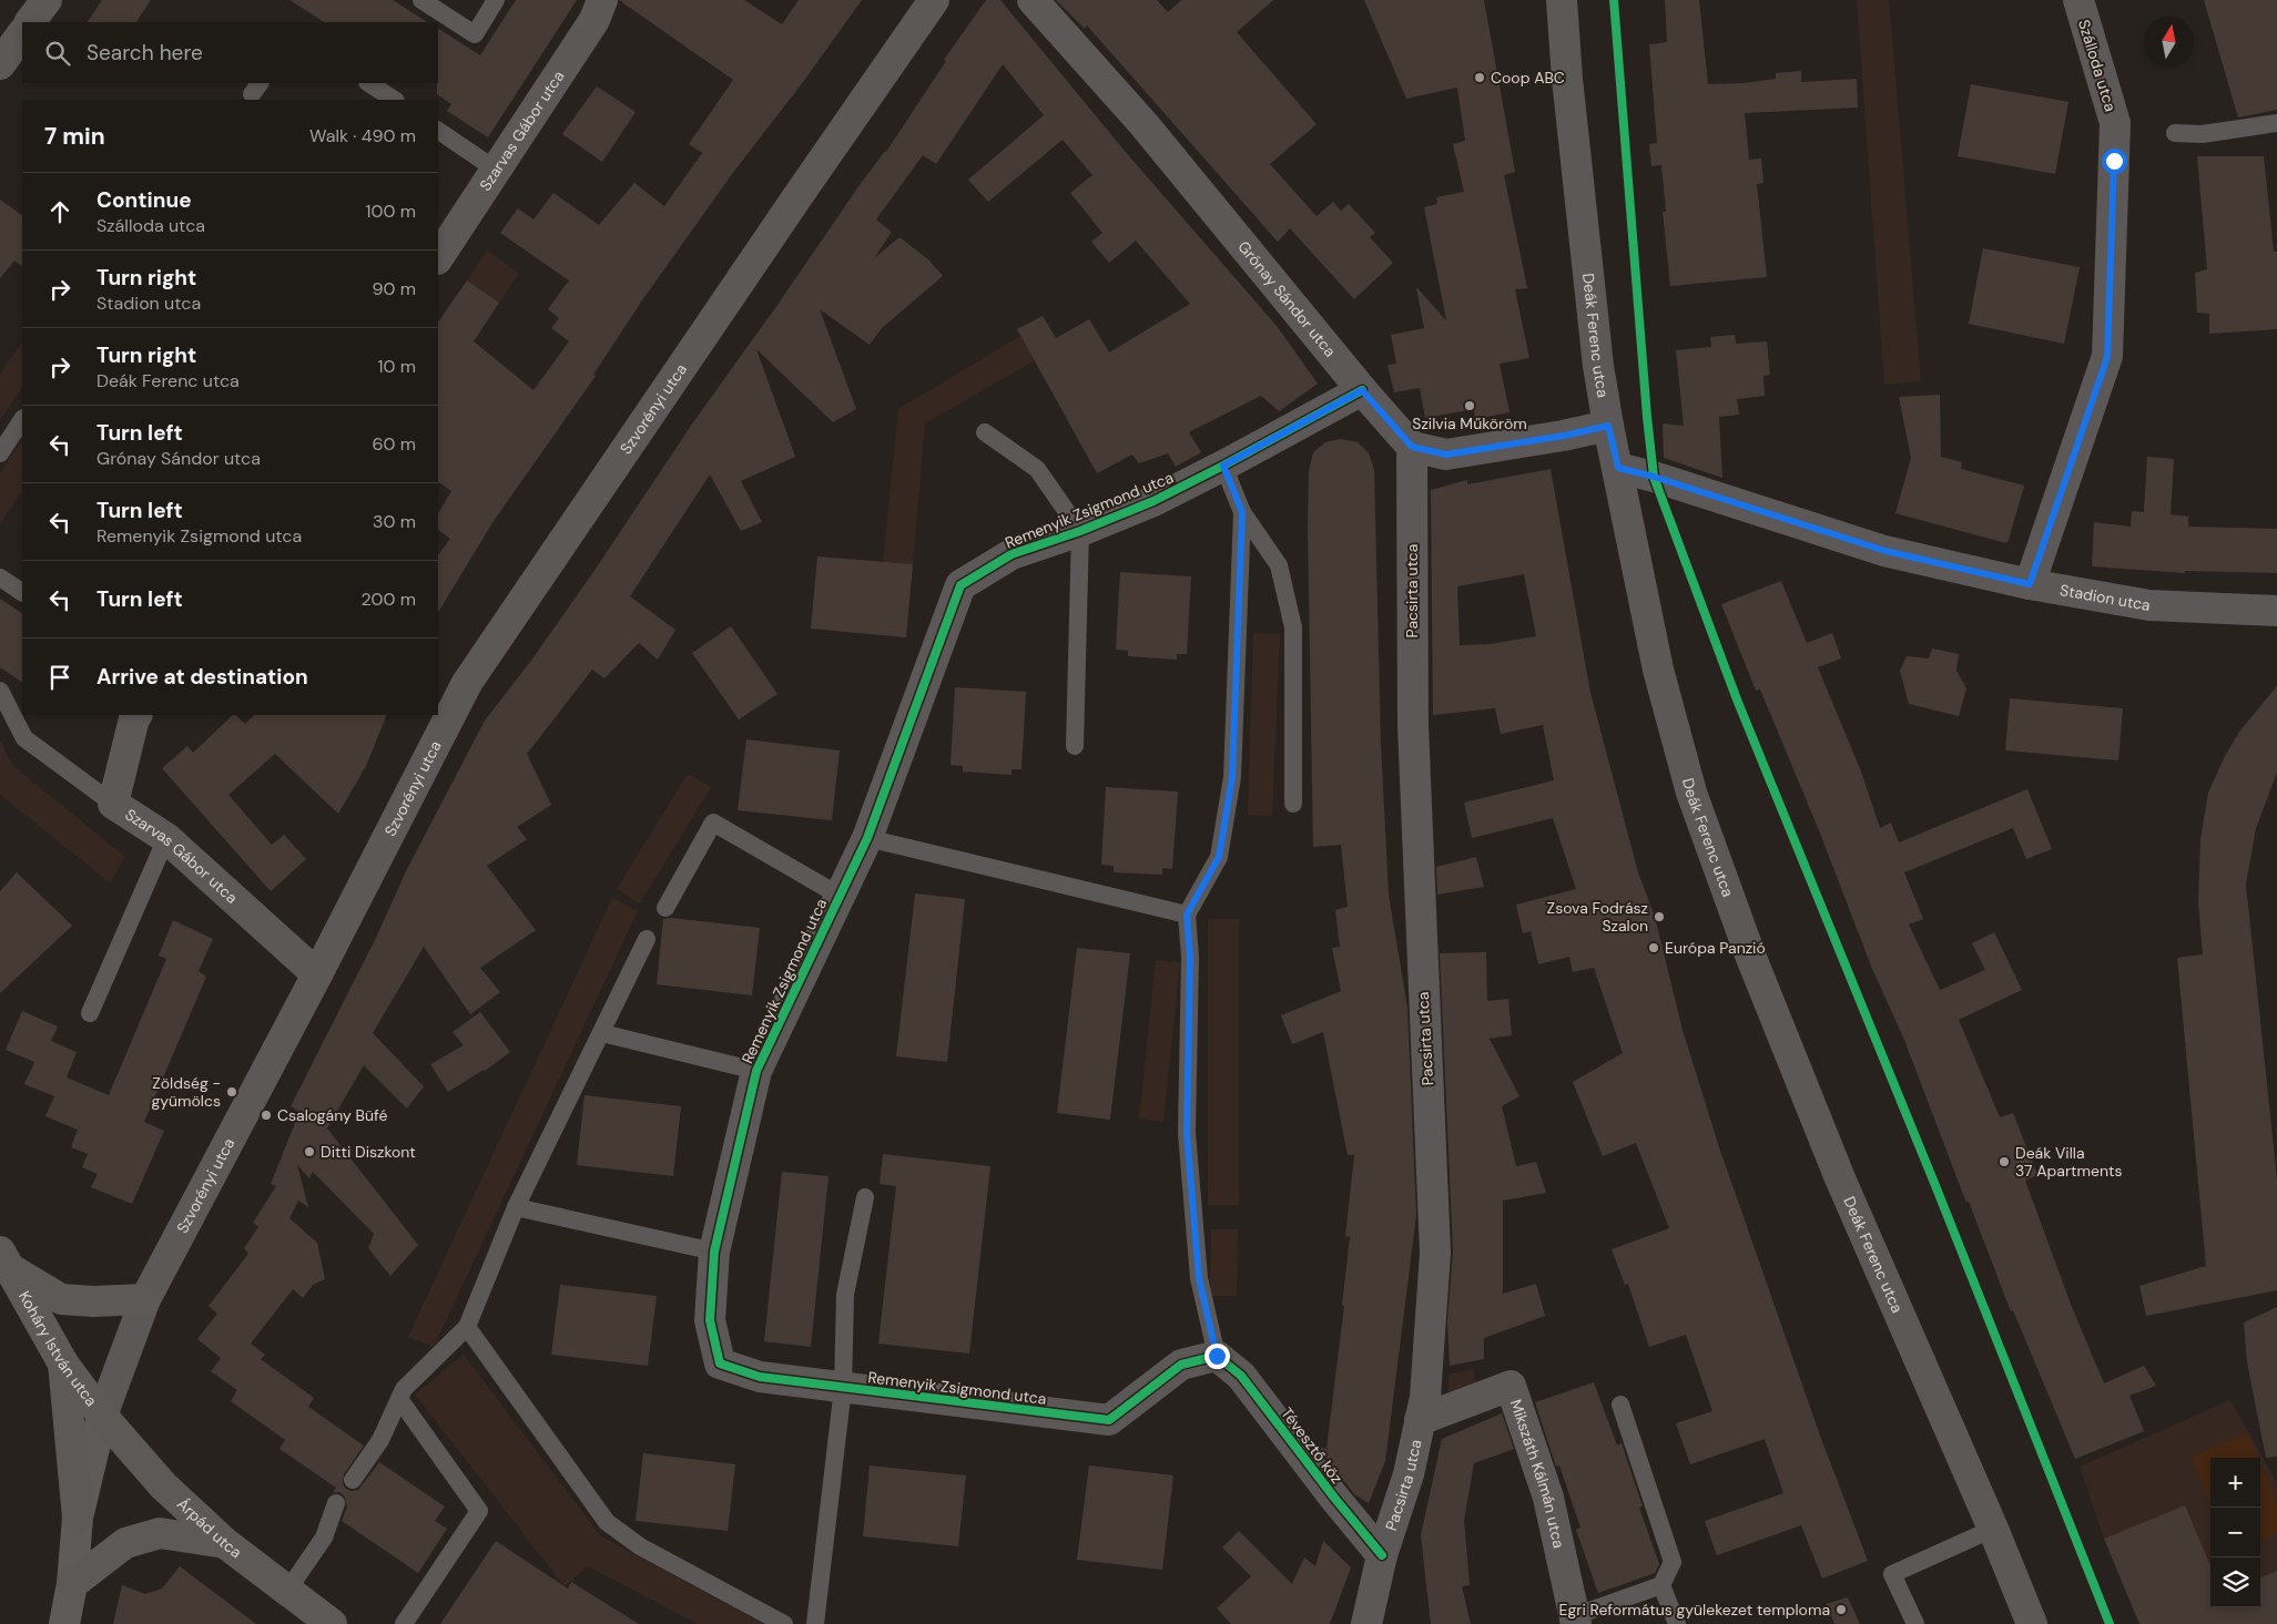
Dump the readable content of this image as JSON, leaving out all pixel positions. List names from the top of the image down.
{
  "streets": {
    "main road": ["Szvorényi utca", "Koháry István utca", "Árpád utca"],
    "street": [
      "Szálloda utca",
      "Szarvas Gábor utca",
      "Grónay Sándor utca",
      "Deák Ferenc utca",
      "Remenyik Zsigmond utca",
      "Pacsirta utca",
      "Stadion utca",
      "Tévesztő köz",
      "Mikszáth Kálmán utca"
    ]
  },
  "crossings": [
    ["Szálloda utca", "Stadion utca"],
    ["Szarvas Gábor utca", "Szvorényi utca"],
    ["Grónay Sándor utca", "Remenyik Zsigmond utca"],
    ["Grónay Sándor utca", "Pacsirta utca"],
    ["Deák Ferenc utca", "Stadion utca"],
    ["Szvorényi utca", "Koháry István utca"],
    ["Szvorényi utca", "Árpád utca"],
    ["Remenyik Zsigmond utca", "Tévesztő köz"],
    ["Pacsirta utca", "Tévesztő köz"],
    ["Pacsirta utca", "Mikszáth Kálmán utca"],
    ["Koháry István utca", "Árpád utca"]
  ],
  "places": [
    "Coop ABC",
    "Szilvia Műköröm",
    "Zsova Fodrász Szalon",
    "Európa Panzió",
    "Zöldség - gyümölcs",
    "Csalogány Büfé",
    "Ditti Diszkont",
    "Deák Villa 37 Apartments",
    "Egri Református gyülekezet temploma"
  ],
  "north": "top",
  "page": {
    "search": "Search here",
    "heading": ["7 min", "Walk · 490 m"],
    "list": [
      ["Continue", "Szálloda utca", "100 m"],
      ["Turn right", "Stadion utca", "90 m"],
      ["Turn right", "Deák Ferenc utca", "10 m"],
      ["Turn left", "Grónay Sándor utca", "60 m"],
      ["Turn left", "Remenyik Zsigmond utca", "30 m"],
      ["Turn left", "200 m"],
      "Arrive at destination"
    ],
    "map_buttons": ["+", "−"]
  }
}
